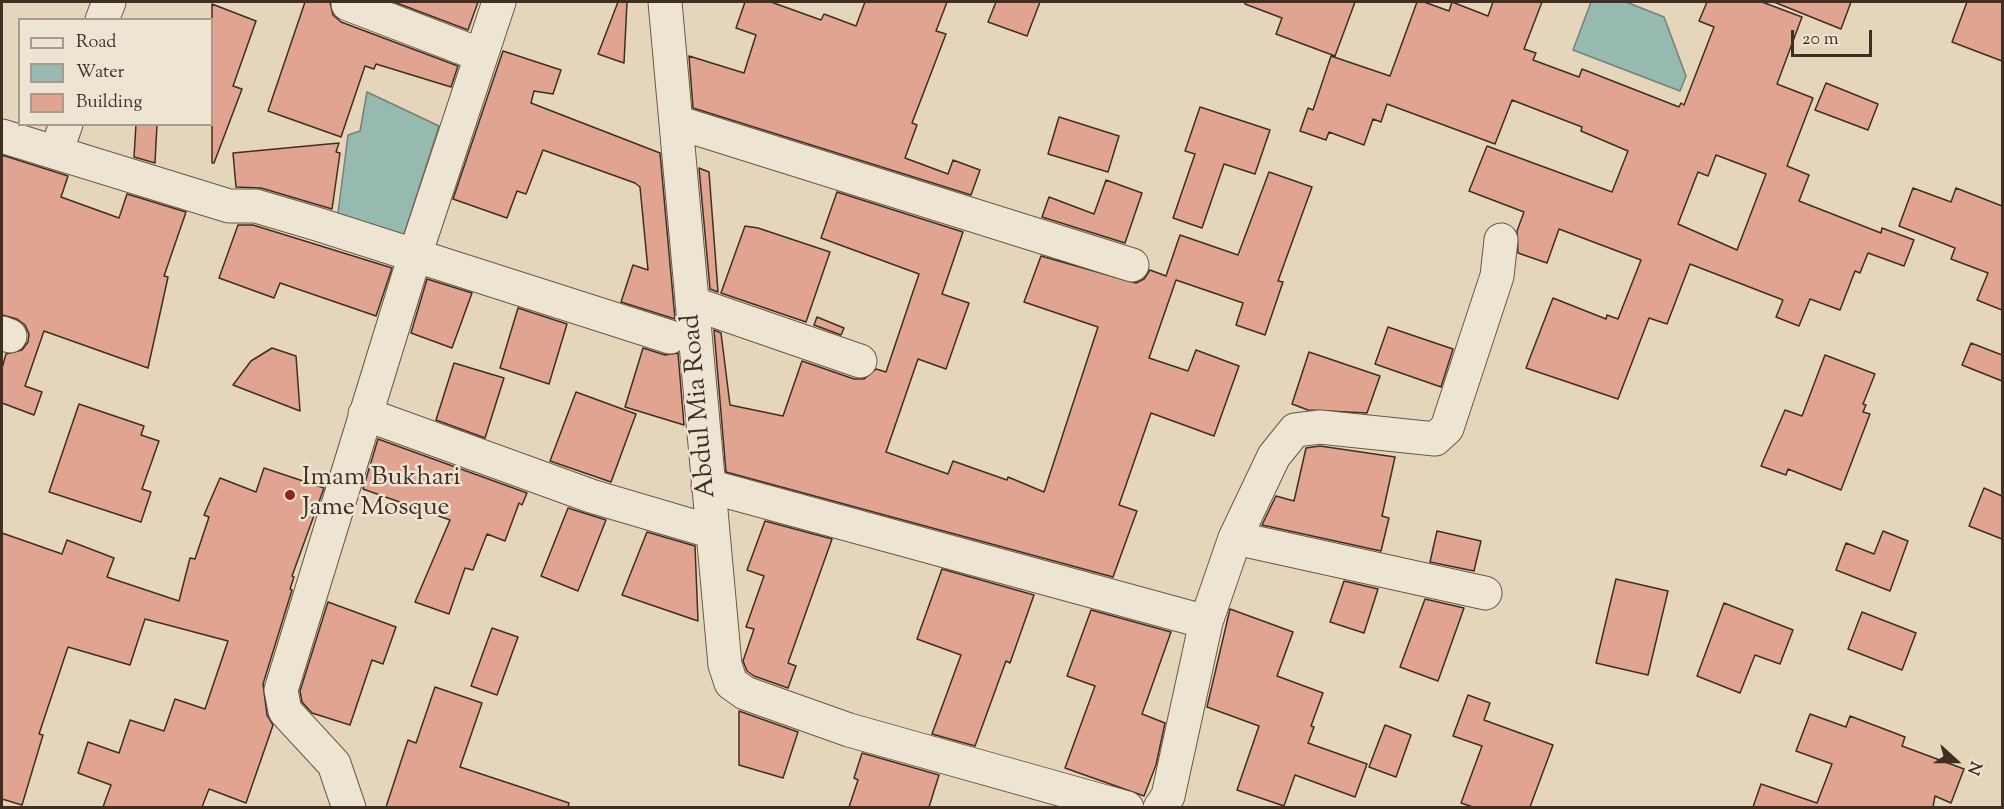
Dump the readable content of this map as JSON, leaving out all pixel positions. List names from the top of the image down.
{
  "streets": {
    "street": ["Abdul Mia Road"]
  },
  "places": ["Imam Bukhari Jame Mosque"],
  "legend": ["Road", "Water", "Building"],
  "scale_bar": "20 m",
  "north": "right"
}
